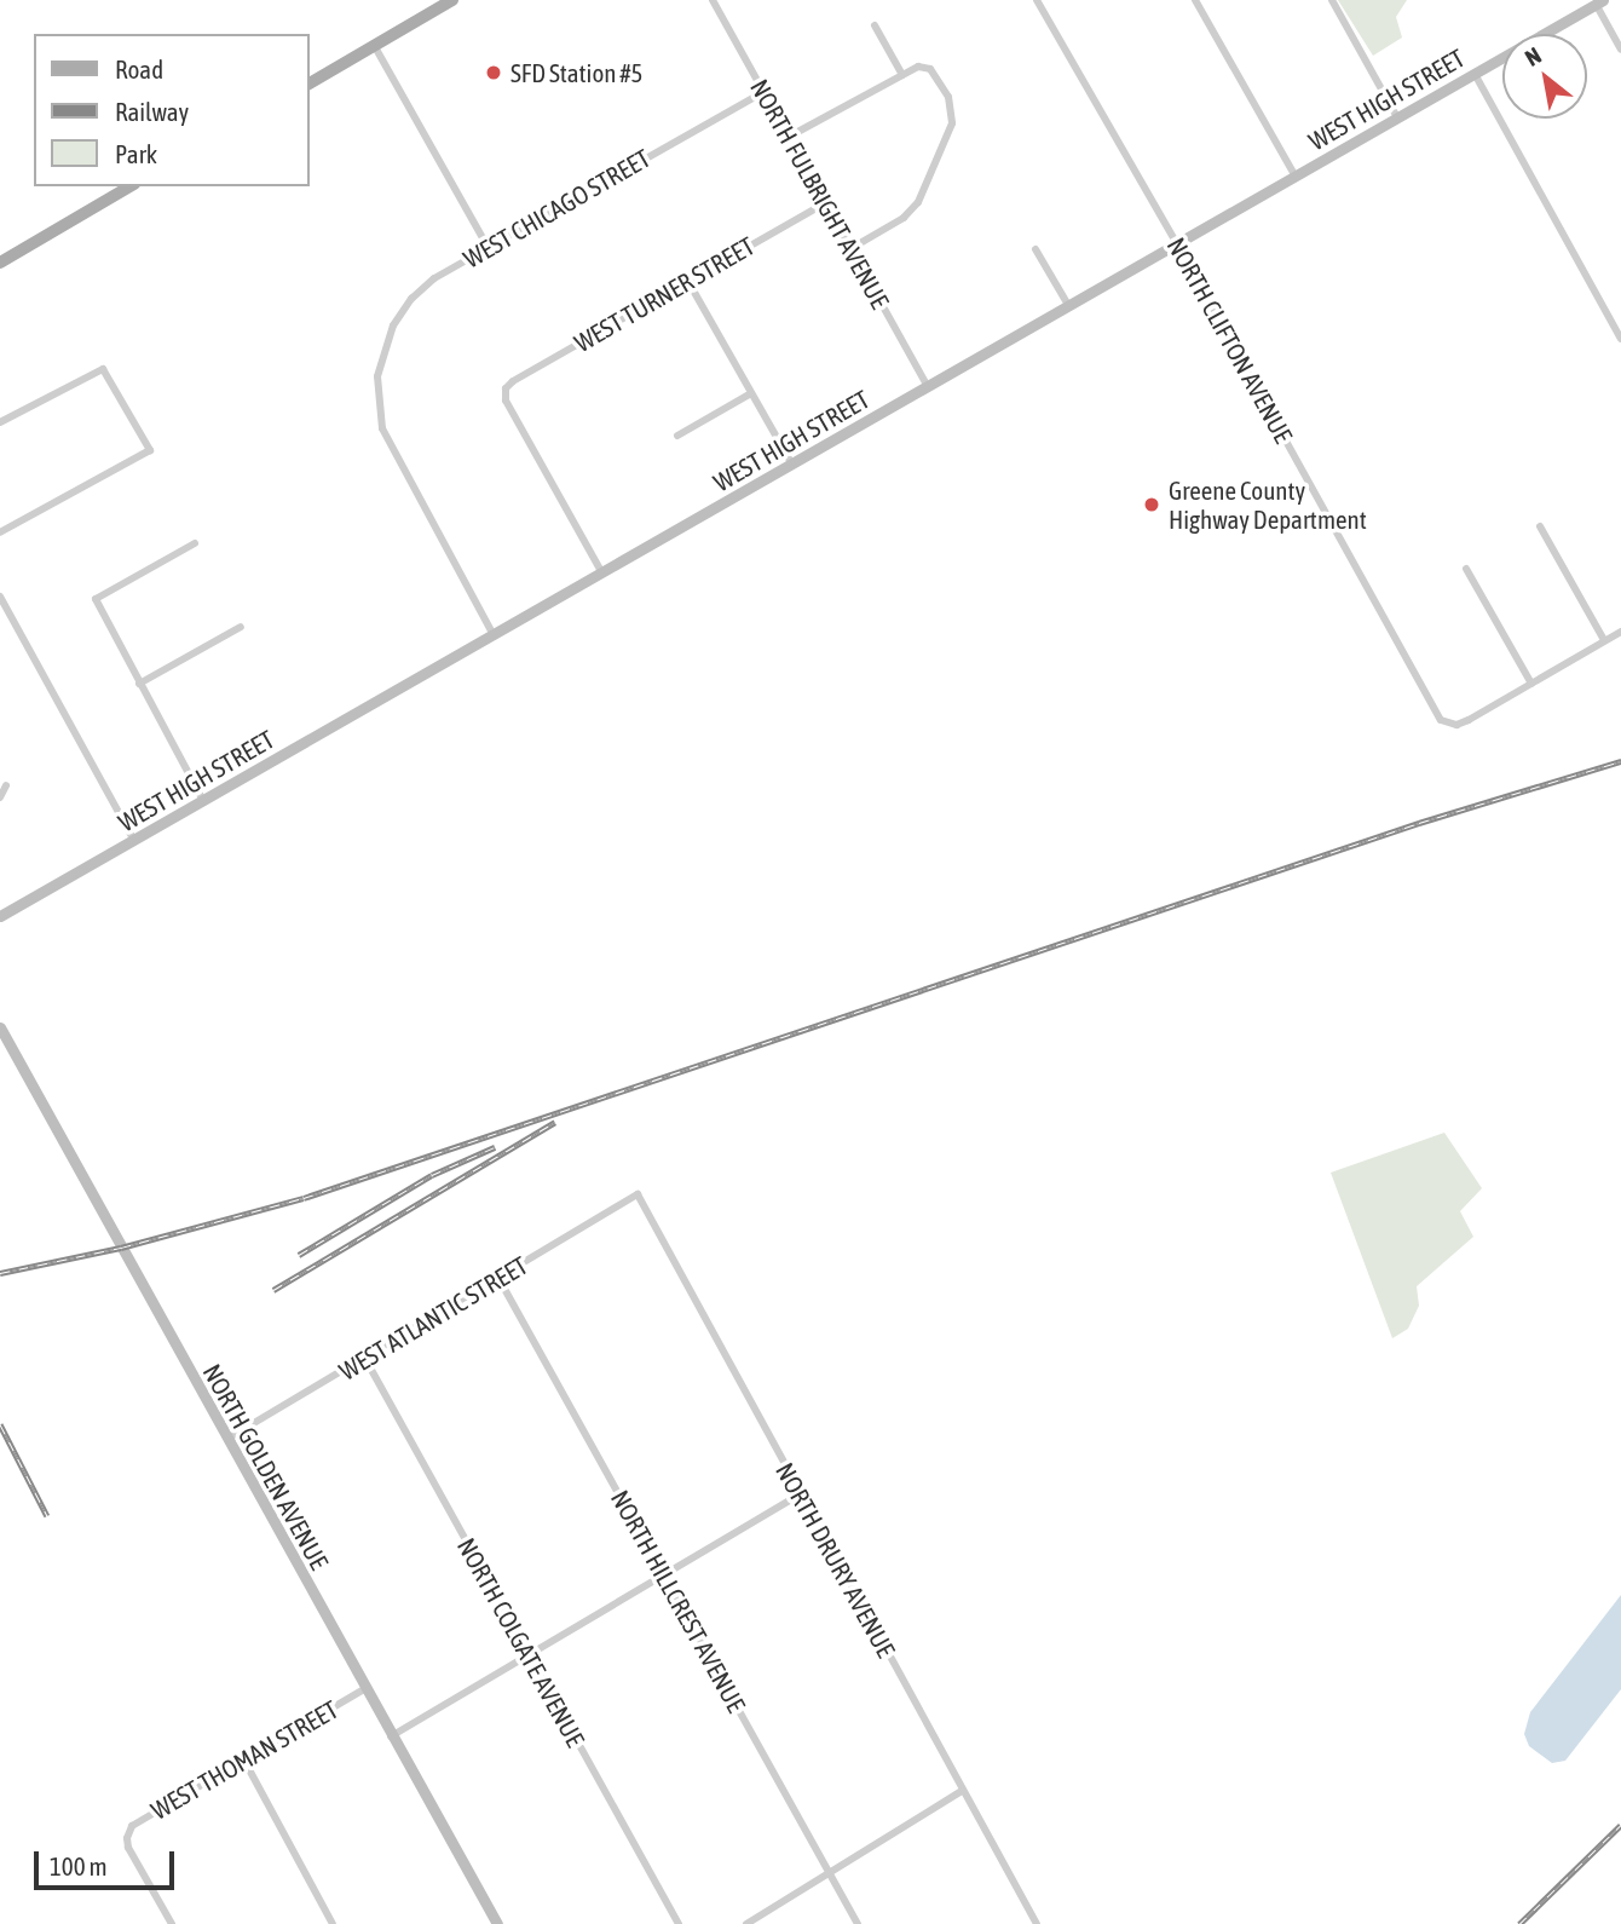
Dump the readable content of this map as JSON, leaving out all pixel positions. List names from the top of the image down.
{
  "streets": {
    "street": [
      "WEST HIGH STREET",
      "NORTH FULBRIGHT AVENUE",
      "WEST CHICAGO STREET",
      "WEST TURNER STREET",
      "NORTH CLIFTON AVENUE",
      "WEST ATLANTIC STREET",
      "NORTH GOLDEN AVENUE",
      "NORTH DRURY AVENUE",
      "NORTH HILLCREST AVENUE",
      "NORTH COLGATE AVENUE",
      "WEST THOMAN STREET"
    ]
  },
  "crossings": [
    ["WEST HIGH STREET", "NORTH FULBRIGHT AVENUE"],
    ["WEST HIGH STREET", "WEST CHICAGO STREET"],
    ["WEST HIGH STREET", "WEST TURNER STREET"],
    ["WEST HIGH STREET", "NORTH CLIFTON AVENUE"],
    ["NORTH FULBRIGHT AVENUE", "WEST CHICAGO STREET"],
    ["NORTH FULBRIGHT AVENUE", "WEST TURNER STREET"],
    ["WEST ATLANTIC STREET", "NORTH GOLDEN AVENUE"],
    ["WEST ATLANTIC STREET", "NORTH DRURY AVENUE"],
    ["WEST ATLANTIC STREET", "NORTH HILLCREST AVENUE"],
    ["WEST ATLANTIC STREET", "NORTH COLGATE AVENUE"],
    ["NORTH GOLDEN AVENUE", "WEST THOMAN STREET"]
  ],
  "places": ["SFD Station #5", "Greene County Highway Department"],
  "legend": ["Road", "Railway", "Park"],
  "scale_bar": "100 m",
  "north": "top left"
}
